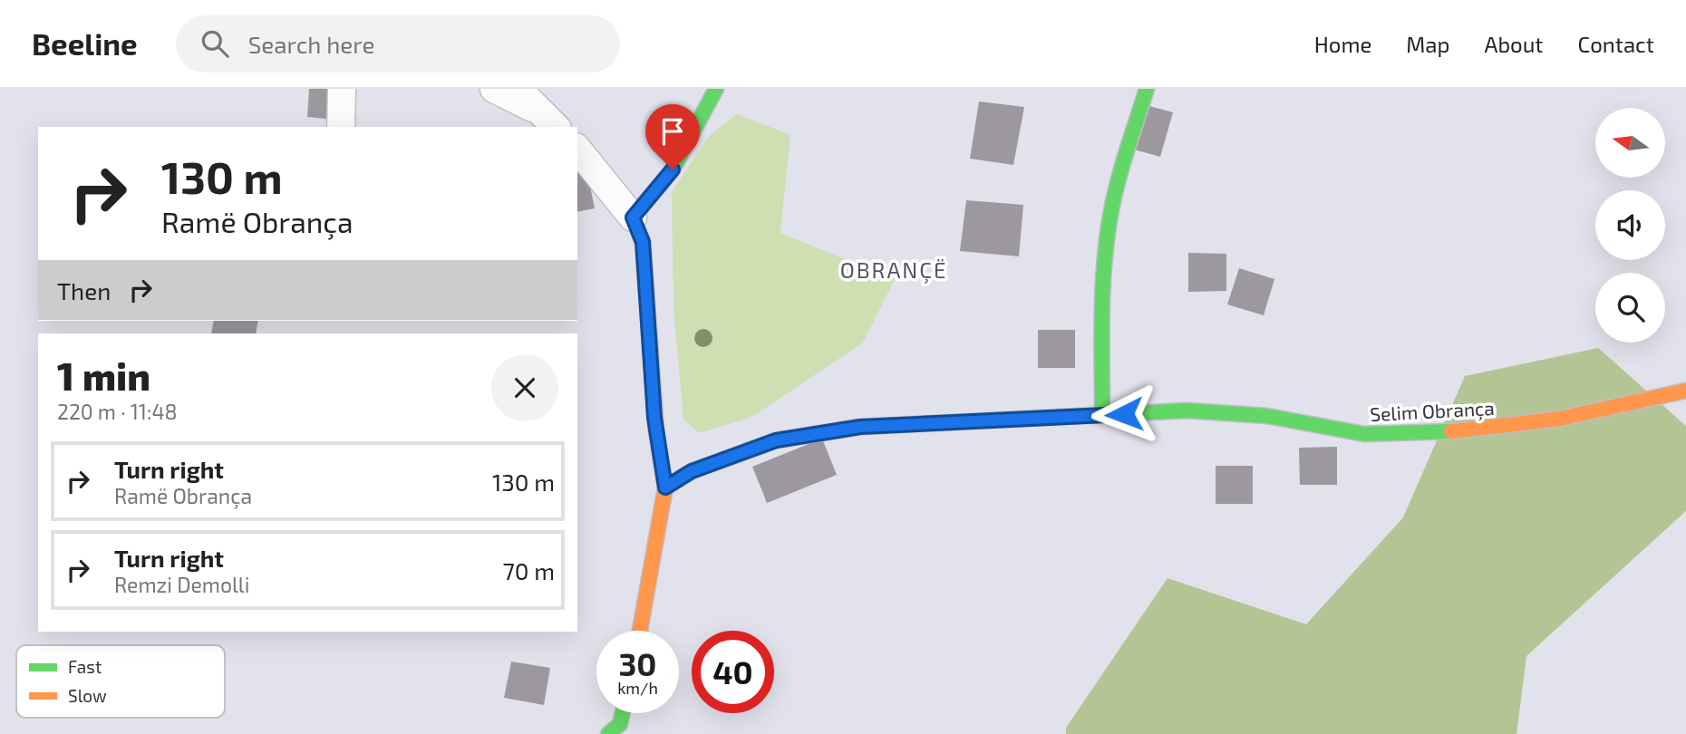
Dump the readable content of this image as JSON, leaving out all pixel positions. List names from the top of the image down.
{
  "streets": {
    "street": ["Selim Obrança"]
  },
  "districts": ["OBRANÇË"],
  "legend": ["Fast", "Slow"],
  "north": "left",
  "page": {
    "header": "Beeline",
    "search": "Search here",
    "nav": [
      "Home",
      "Map",
      "About",
      "Contact"
    ],
    "turn": ["130 m", "Ramë Obrança"],
    "then": "Then",
    "heading": ["1 min", "220 m · 11:48"],
    "list": [
      {
        "name": "Turn right",
        "note": "Ramë Obrança",
        "value": "130 m"
      },
      {
        "name": "Turn right",
        "note": "Remzi Demolli",
        "value": "70 m"
      }
    ],
    "speed": "30 km/h",
    "limit": "40"
  }
}
